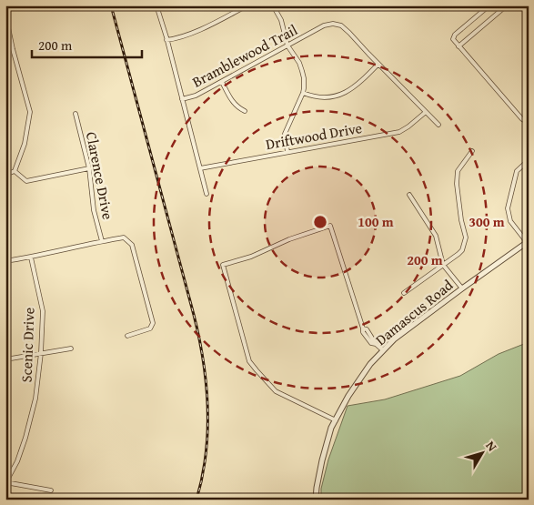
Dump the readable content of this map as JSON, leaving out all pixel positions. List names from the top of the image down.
{
  "streets": {
    "street": [
      "Bramblewood Trail",
      "Driftwood Drive",
      "Clarence Drive",
      "Damascus Road",
      "Scenic Drive"
    ]
  },
  "crossings": [
    ["Bramblewood Trail", "Driftwood Drive"]
  ],
  "scale_bar": "200 m",
  "north": "top right",
  "rings": ["100 m", "300 m", "200 m"]
}
